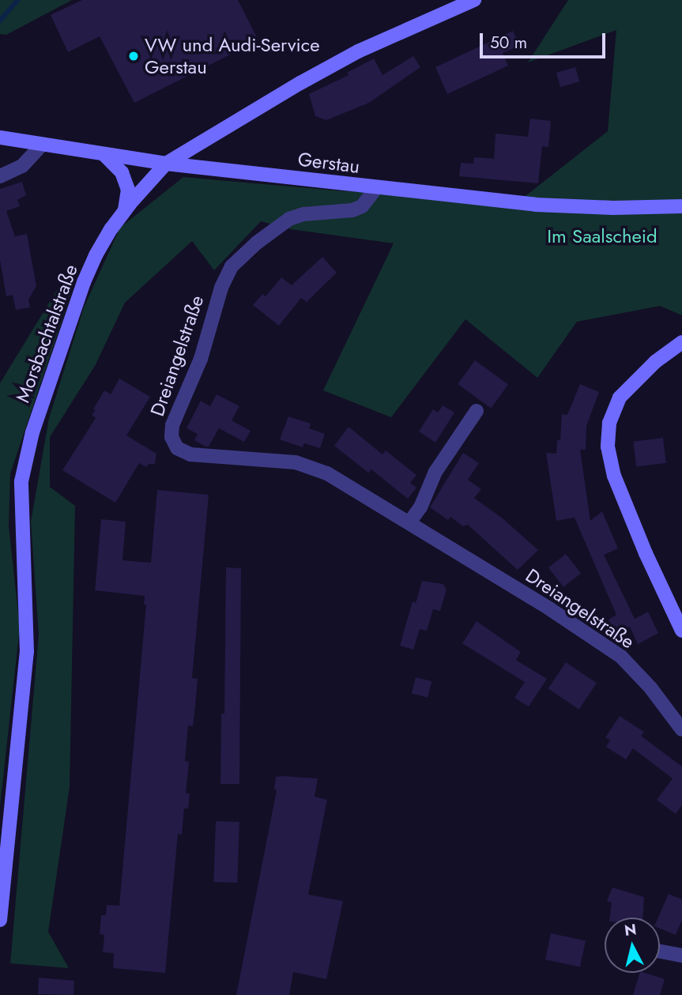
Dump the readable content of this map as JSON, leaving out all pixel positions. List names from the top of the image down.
{
  "streets": {
    "main road": ["Gerstau", "Morsbachtalstraße"],
    "street": ["Dreiangelstraße"]
  },
  "crossings": [
    ["Gerstau", "Morsbachtalstraße"],
    ["Gerstau", "Dreiangelstraße"]
  ],
  "parks": ["Im Saalscheid"],
  "places": ["VW und Audi-Service Gerstau"],
  "scale_bar": "50 m",
  "north": "top"
}
